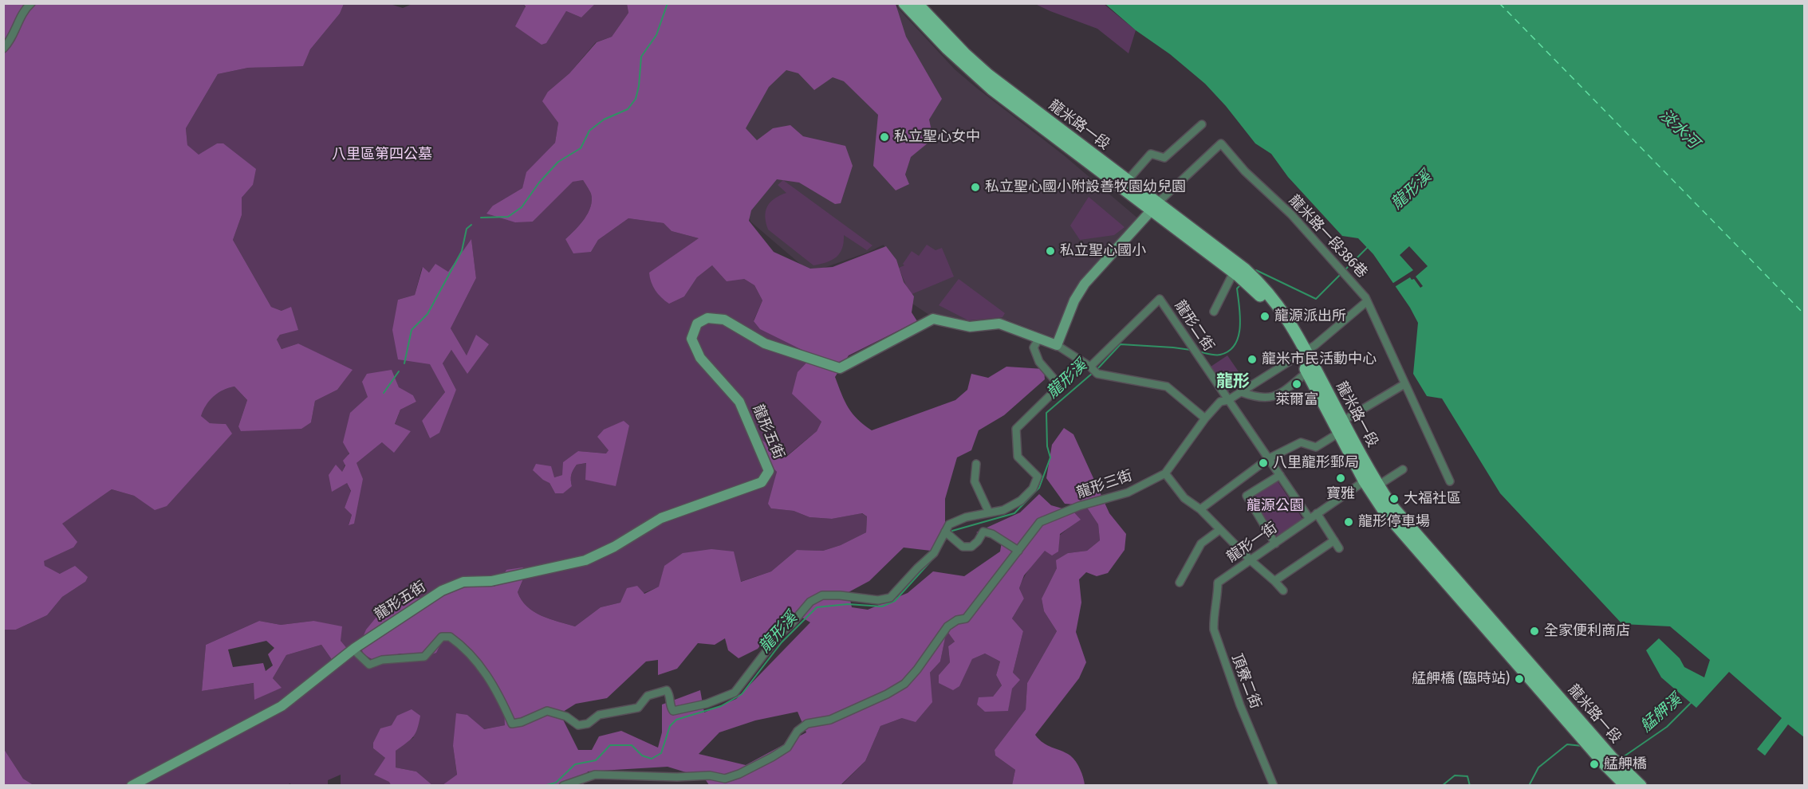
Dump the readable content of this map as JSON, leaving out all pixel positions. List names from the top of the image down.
{
  "streets": {
    "main road": ["龍米路一段"],
    "street": [
      "龍米路一段386巷",
      "龍形二街",
      "龍形五街",
      "龍形三街",
      "龍形一街",
      "頂寮二街"
    ]
  },
  "crossings": [
    ["龍米路一段", "龍米路一段386巷"],
    ["龍米路一段", "龍形三街"],
    ["龍米路一段", "龍形一街"],
    ["龍米路一段386巷", "龍形三街"],
    ["龍形二街", "龍形三街"],
    ["龍形二街", "龍形一街"],
    ["龍形一街", "頂寮二街"]
  ],
  "districts": ["龍形"],
  "water": ["淡水河", "龍形溪", "艋舺溪"],
  "parks": ["八里區第四公墓", "龍源公園"],
  "places": [
    "私立聖心女中",
    "私立聖心國小附設善牧園幼兒園",
    "私立聖心國小",
    "龍源派出所",
    "龍米市民活動中心",
    "萊爾富",
    "八里龍形郵局",
    "寶雅",
    "大福社區",
    "龍形停車場",
    "全家便利商店",
    "艋舺橋 (臨時站)",
    "艋舺橋"
  ]
}
